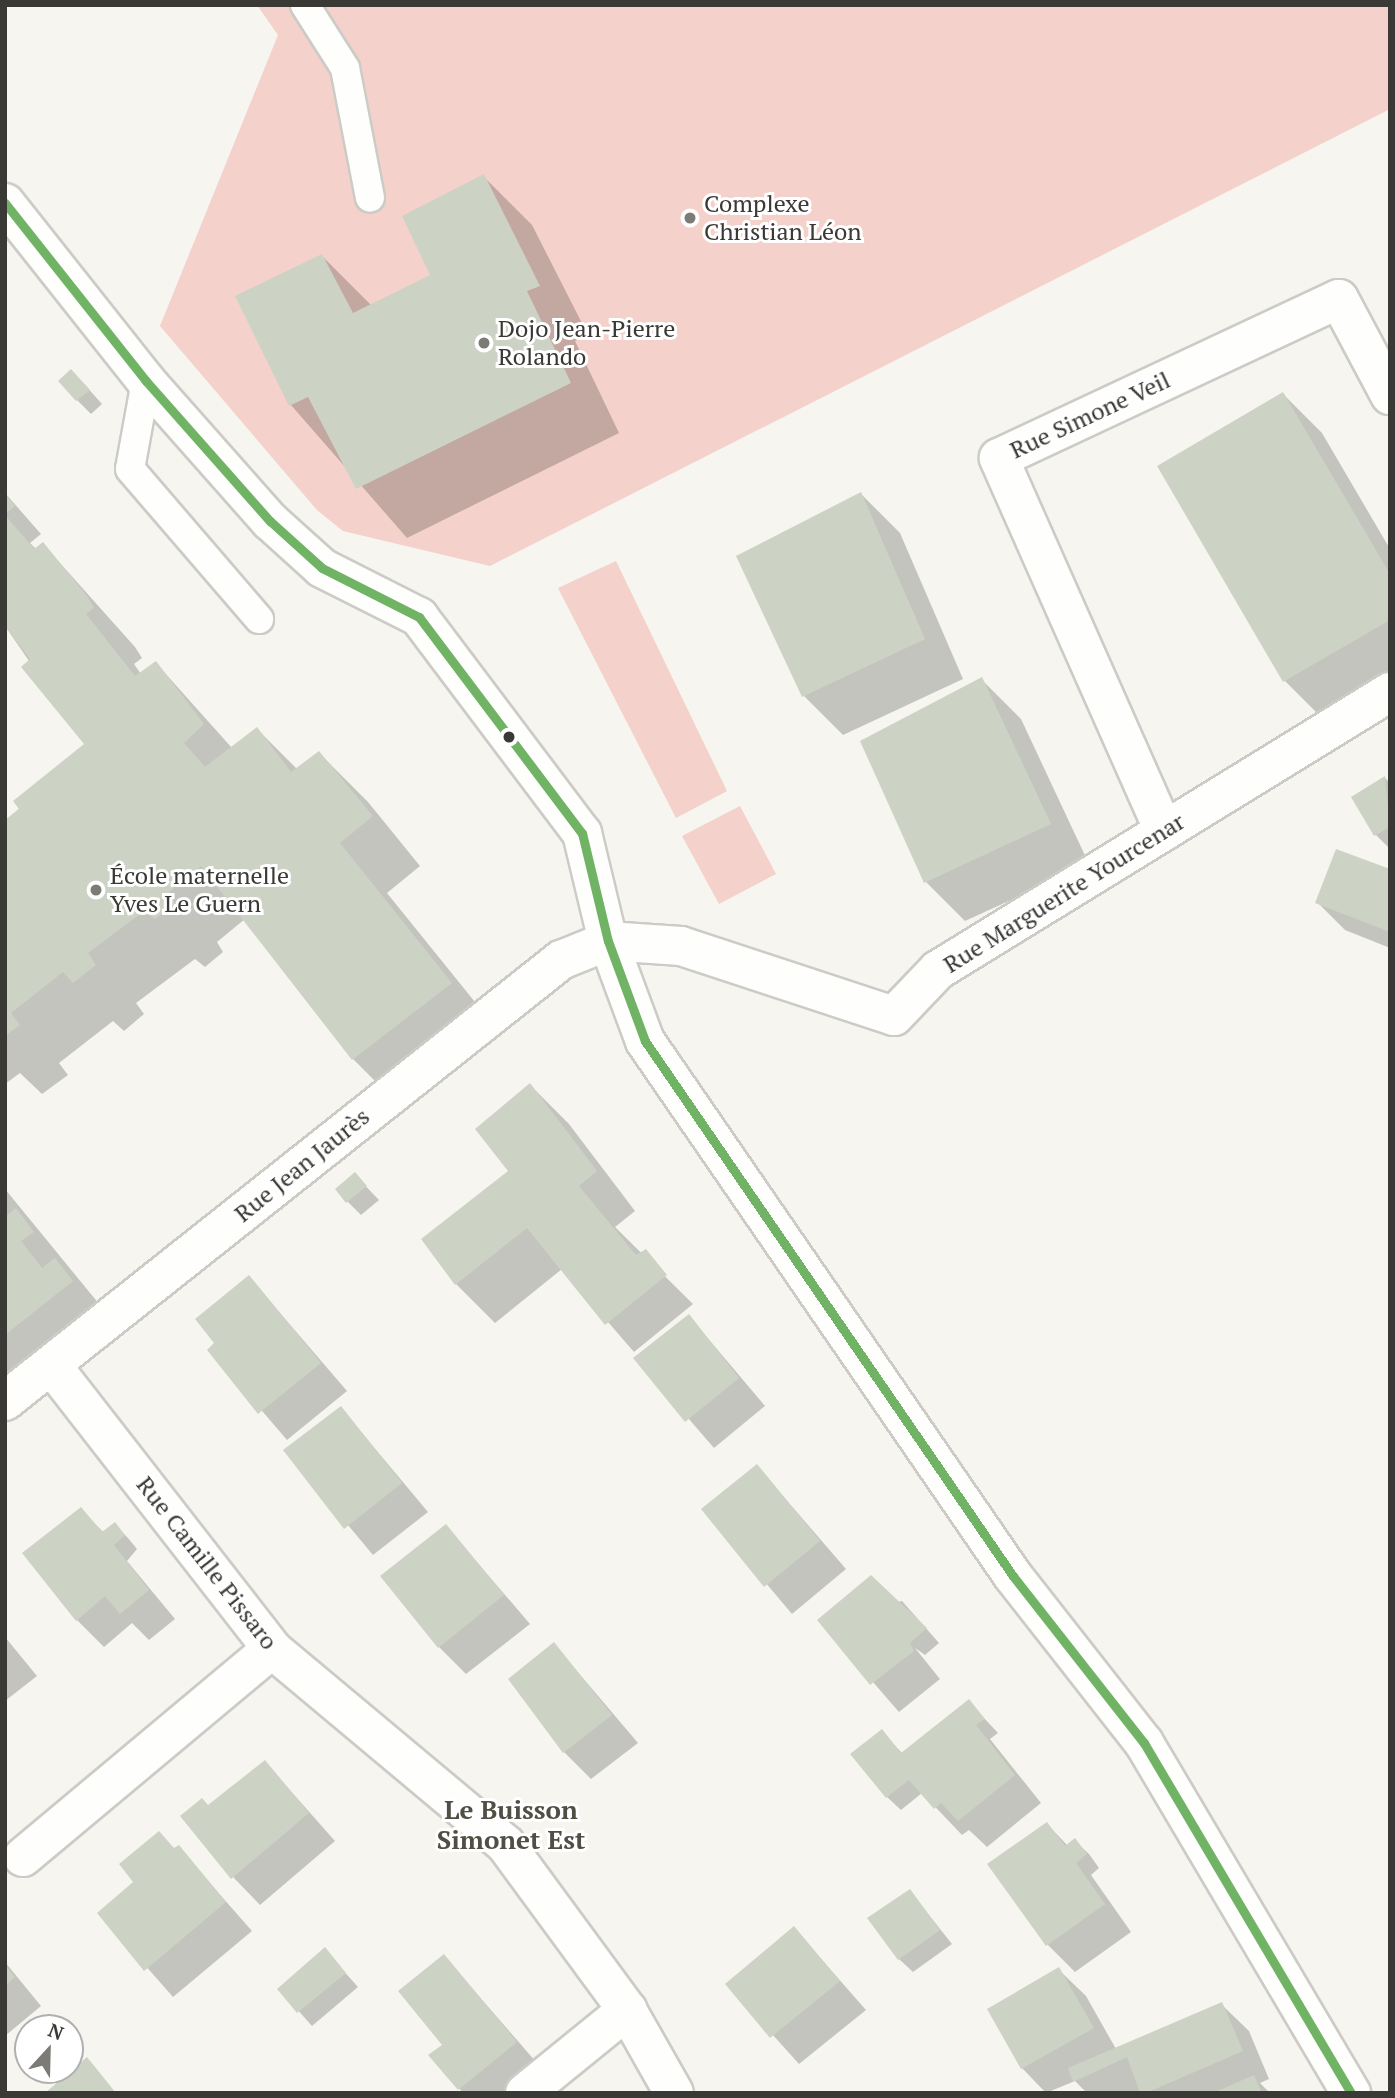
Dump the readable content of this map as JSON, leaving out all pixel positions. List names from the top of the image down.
{
  "streets": {
    "street": [
      "Rue Simone Veil",
      "Rue Marguerite Yourcenar",
      "Rue Jean Jaurès",
      "Rue Camille Pissaro"
    ]
  },
  "crossings": [
    ["Rue Simone Veil", "Rue Marguerite Yourcenar"],
    ["Rue Marguerite Yourcenar", "Rue Jean Jaurès"],
    ["Rue Jean Jaurès", "Rue Camille Pissaro"]
  ],
  "districts": ["Le Buisson Simonet Est"],
  "places": ["Complexe Christian Léon", "Dojo Jean-Pierre Rolando", "École maternelle Yves Le Guern"],
  "north": "top"
}
